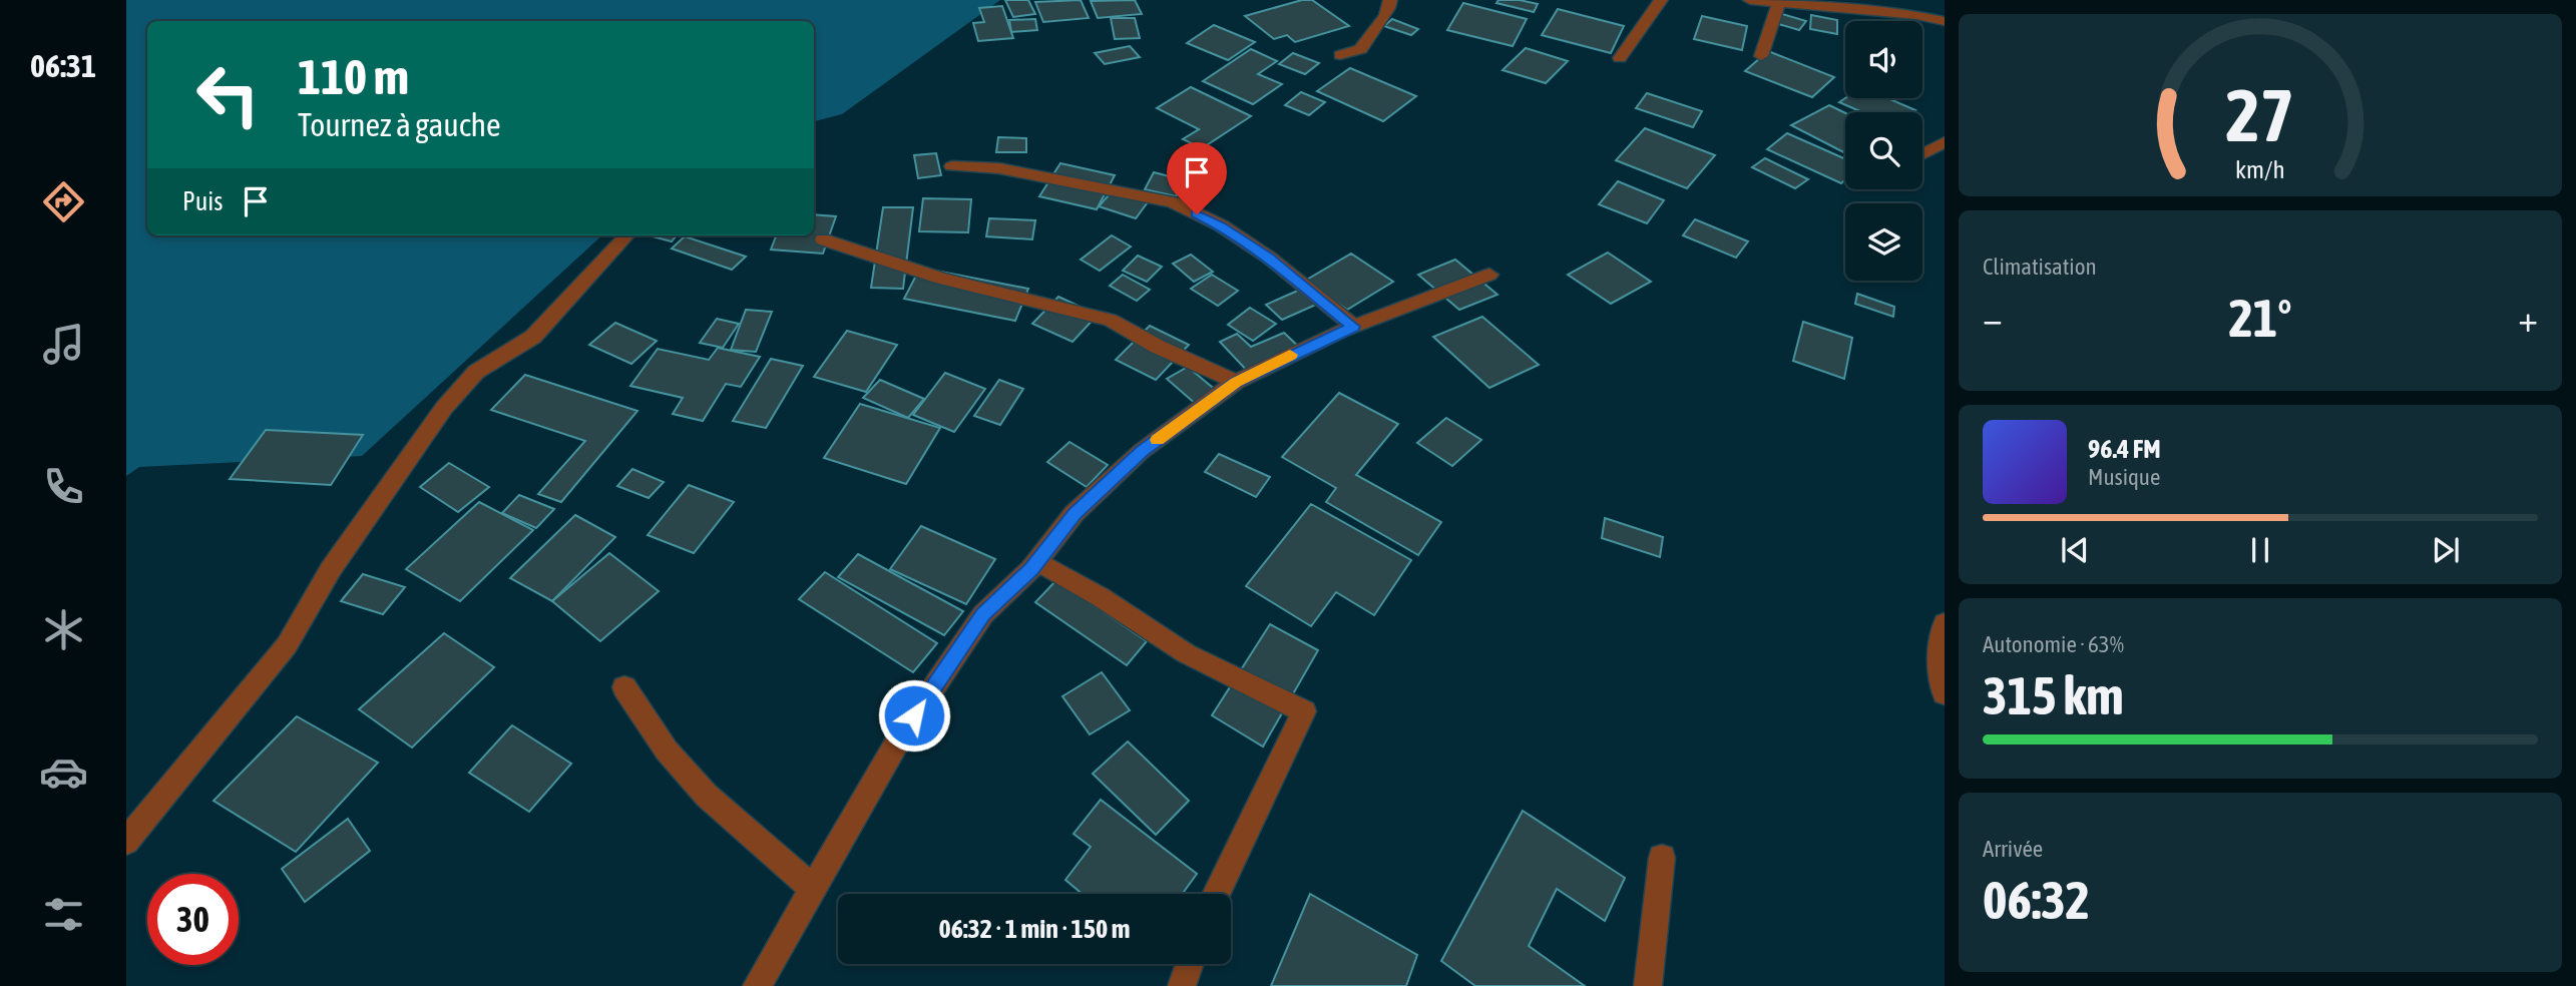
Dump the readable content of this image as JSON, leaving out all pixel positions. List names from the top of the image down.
{
  "page": {
    "tabs": "06:31",
    "turn": ["110 m", "Tournez à gauche"],
    "then": "Puis",
    "tile": [
      "Climatisation",
      ["Autonomie · 63%", "315 km"],
      ["Arrivée", "06:32"]
    ],
    "heat": ["−", "21°", "+"],
    "song": ["96.4 FM", "Musique"],
    "limit": "30",
    "trip": "06:32 · 1 min · 150 m",
    "gauge": ["27", "km/h"]
  }
}
